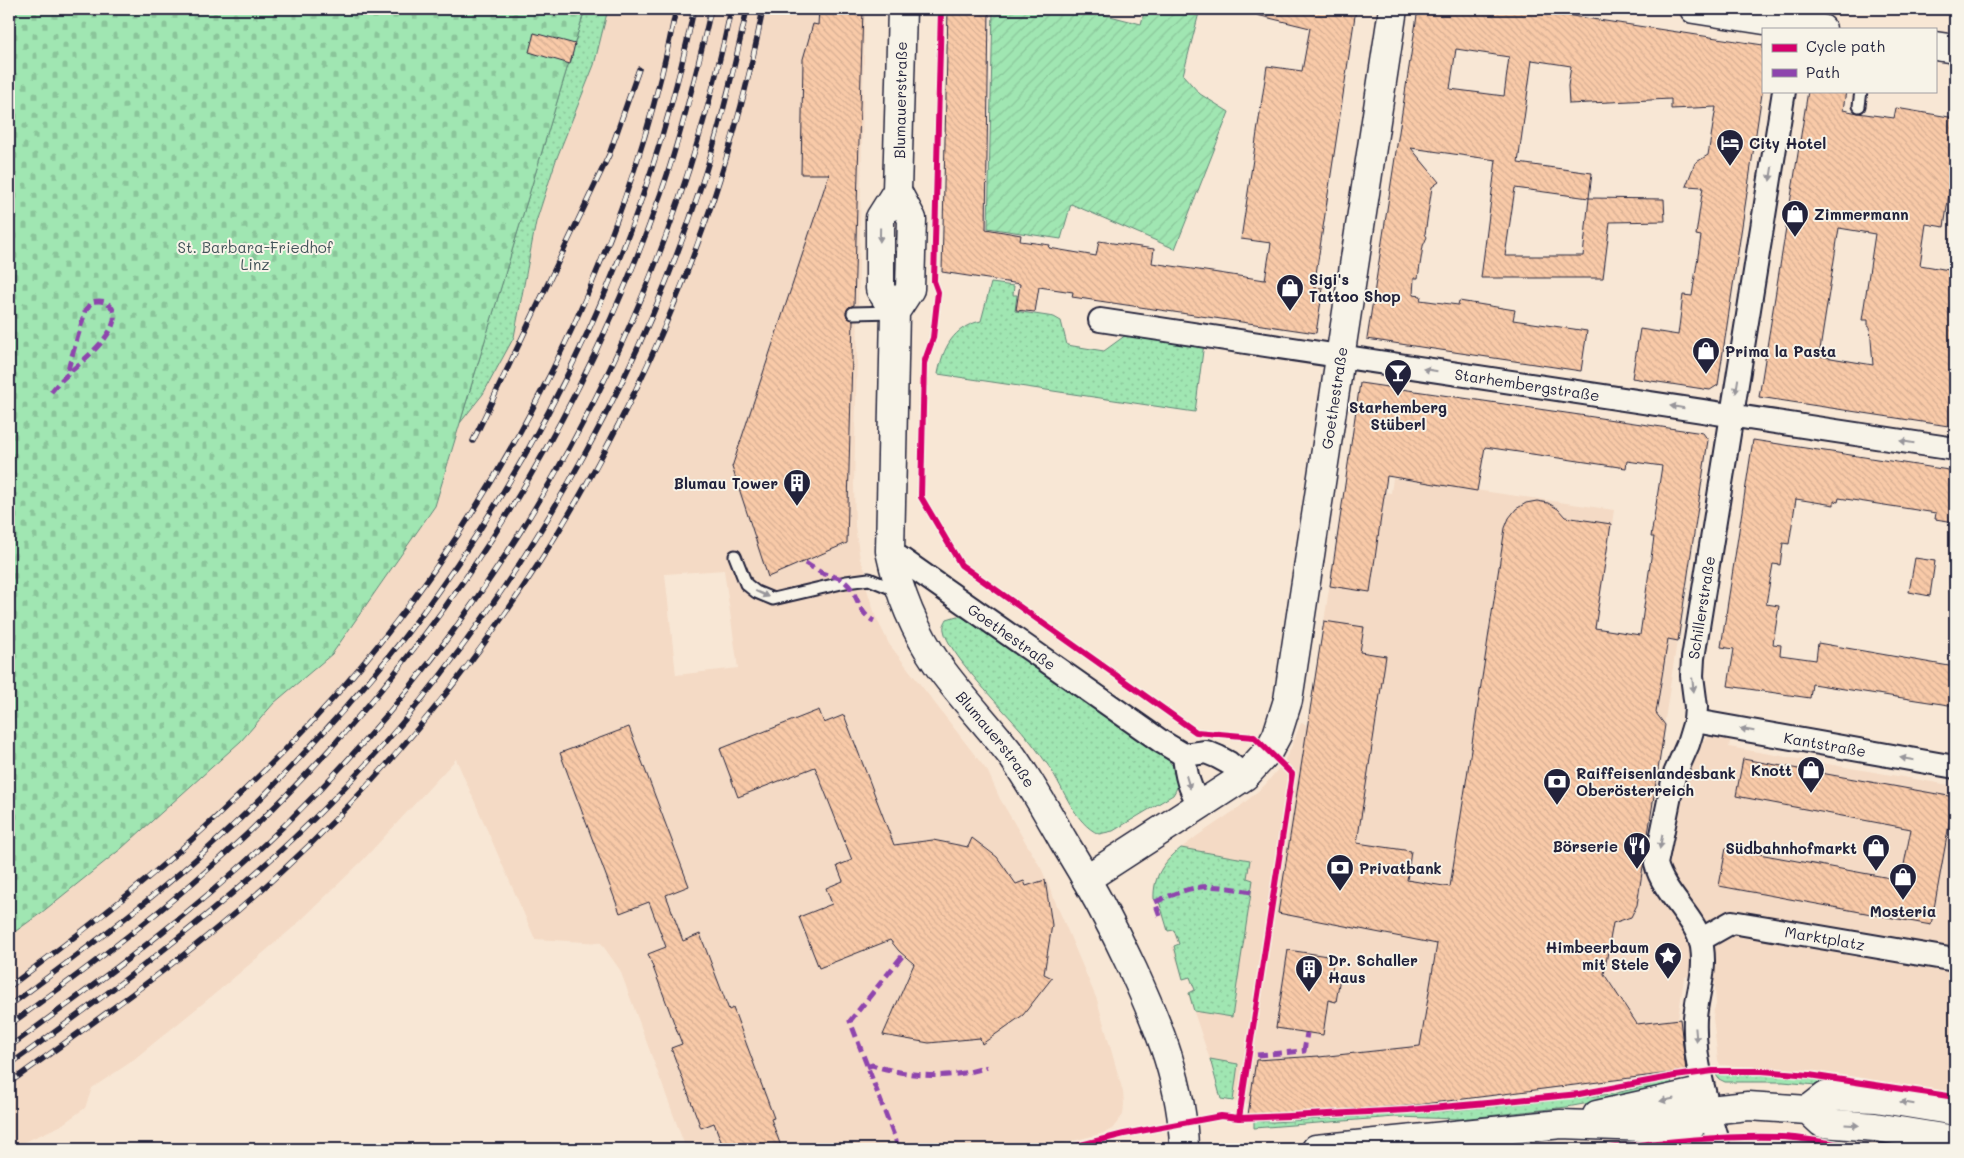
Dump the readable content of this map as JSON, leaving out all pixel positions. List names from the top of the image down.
{
  "streets": {
    "main road": ["Blumauerstraße", "Goethestraße"],
    "street": [
      "Starhembergstraße",
      "Schillerstraße",
      "Kantstraße",
      "Marktplatz"
    ]
  },
  "crossings": [
    ["Blumauerstraße", "Goethestraße"],
    ["Starhembergstraße", "Goethestraße"],
    ["Starhembergstraße", "Schillerstraße"],
    ["Schillerstraße", "Kantstraße"],
    ["Schillerstraße", "Marktplatz"]
  ],
  "one_way": ["Starhembergstraße", "Schillerstraße", "Kantstraße"],
  "parks": ["St. Barbara-Friedhof Linz"],
  "places": {
    "hotel": ["City Hotel"],
    "shop": [
      "Zimmermann",
      "Sigi's Tattoo Shop",
      "Prima la Pasta",
      "Knott",
      "Südbahnhofmarkt",
      "Mosteria"
    ],
    "bar": ["Starhemberg Stüberl"],
    "building": ["Blumau Tower", "Dr. Schaller Haus"],
    "bank": ["Raiffeisenlandesbank Oberösterreich", "Privatbank"],
    "restaurant": ["Börserie"],
    "place": ["Himbeerbaum mit Stele"]
  },
  "legend": ["Cycle path", "Path"]
}
